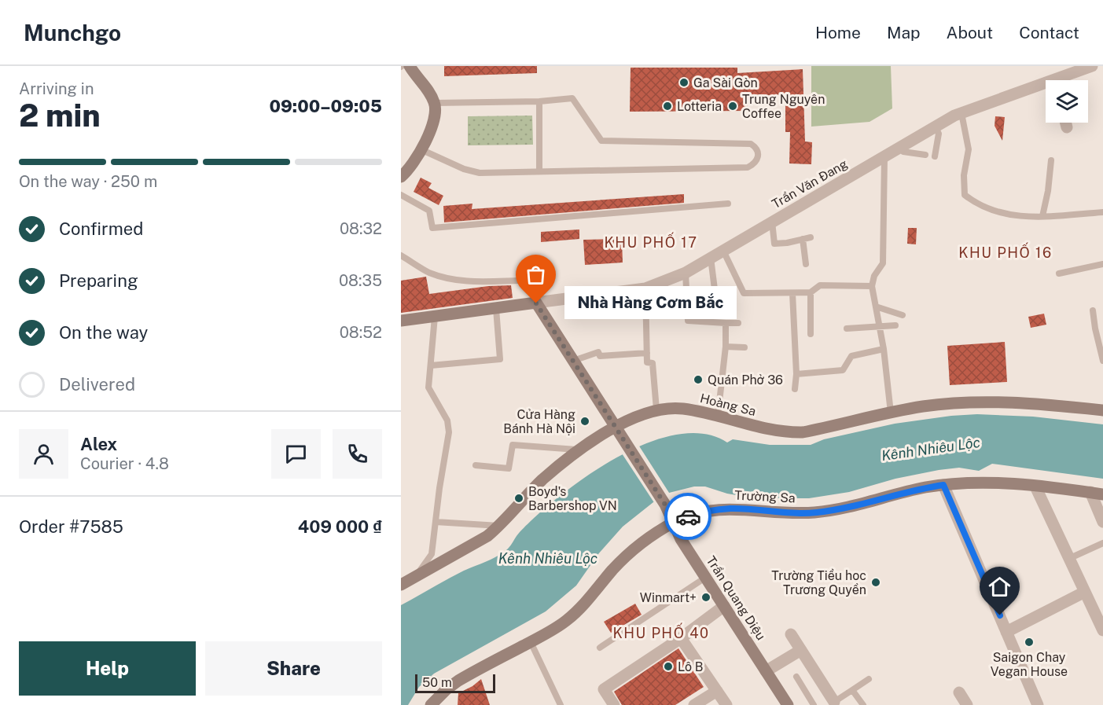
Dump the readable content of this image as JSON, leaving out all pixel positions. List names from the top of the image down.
{
  "streets": {
    "street": [
      "Trần Văn Ðang",
      "Hoàng Sa",
      "Trường Sa",
      "Trần Quang Diệu"
    ]
  },
  "crossings": [
    ["Hoàng Sa", "Trần Quang Diệu"],
    ["Trường Sa", "Trần Quang Diệu"]
  ],
  "districts": ["KHU PHỐ 17", "KHU PHỐ 16", "KHU PHỐ 40"],
  "water": ["Kênh Nhiêu Lộc"],
  "places": [
    "Ga Sài Gòn",
    "Lotteria",
    "Trung Nguyên Coffee",
    "Nhà Hàng Cơm Bắc",
    "Quán Phở 36",
    "Cửa Hàng Bánh Hà Nội",
    "Boyd's Barbershop VN",
    "Trường Tiểu học Trương Quyền",
    "Winmart+",
    "Saigon Chay Vegan House",
    "Lô B"
  ],
  "scale_bar": "50 m",
  "page": {
    "header": "Munchgo",
    "nav": [
      "Home",
      "Map",
      "About",
      "Contact"
    ],
    "heading": ["2 min", "Arriving in", "09:00–09:05"],
    "panel": [
      "Alex",
      "Courier · 4.8",
      "Order #7585",
      "409 000 ₫"
    ],
    "bar": "On the way · 250 m",
    "list": [
      ["Confirmed", "08:32"],
      ["Preparing", "08:35"],
      ["On the way", "08:52"],
      "Delivered"
    ],
    "bubble": "Nhà Hàng Cơm Bắc",
    "buttons": ["Help", "Share"],
    "scale": "50 m"
  }
}
